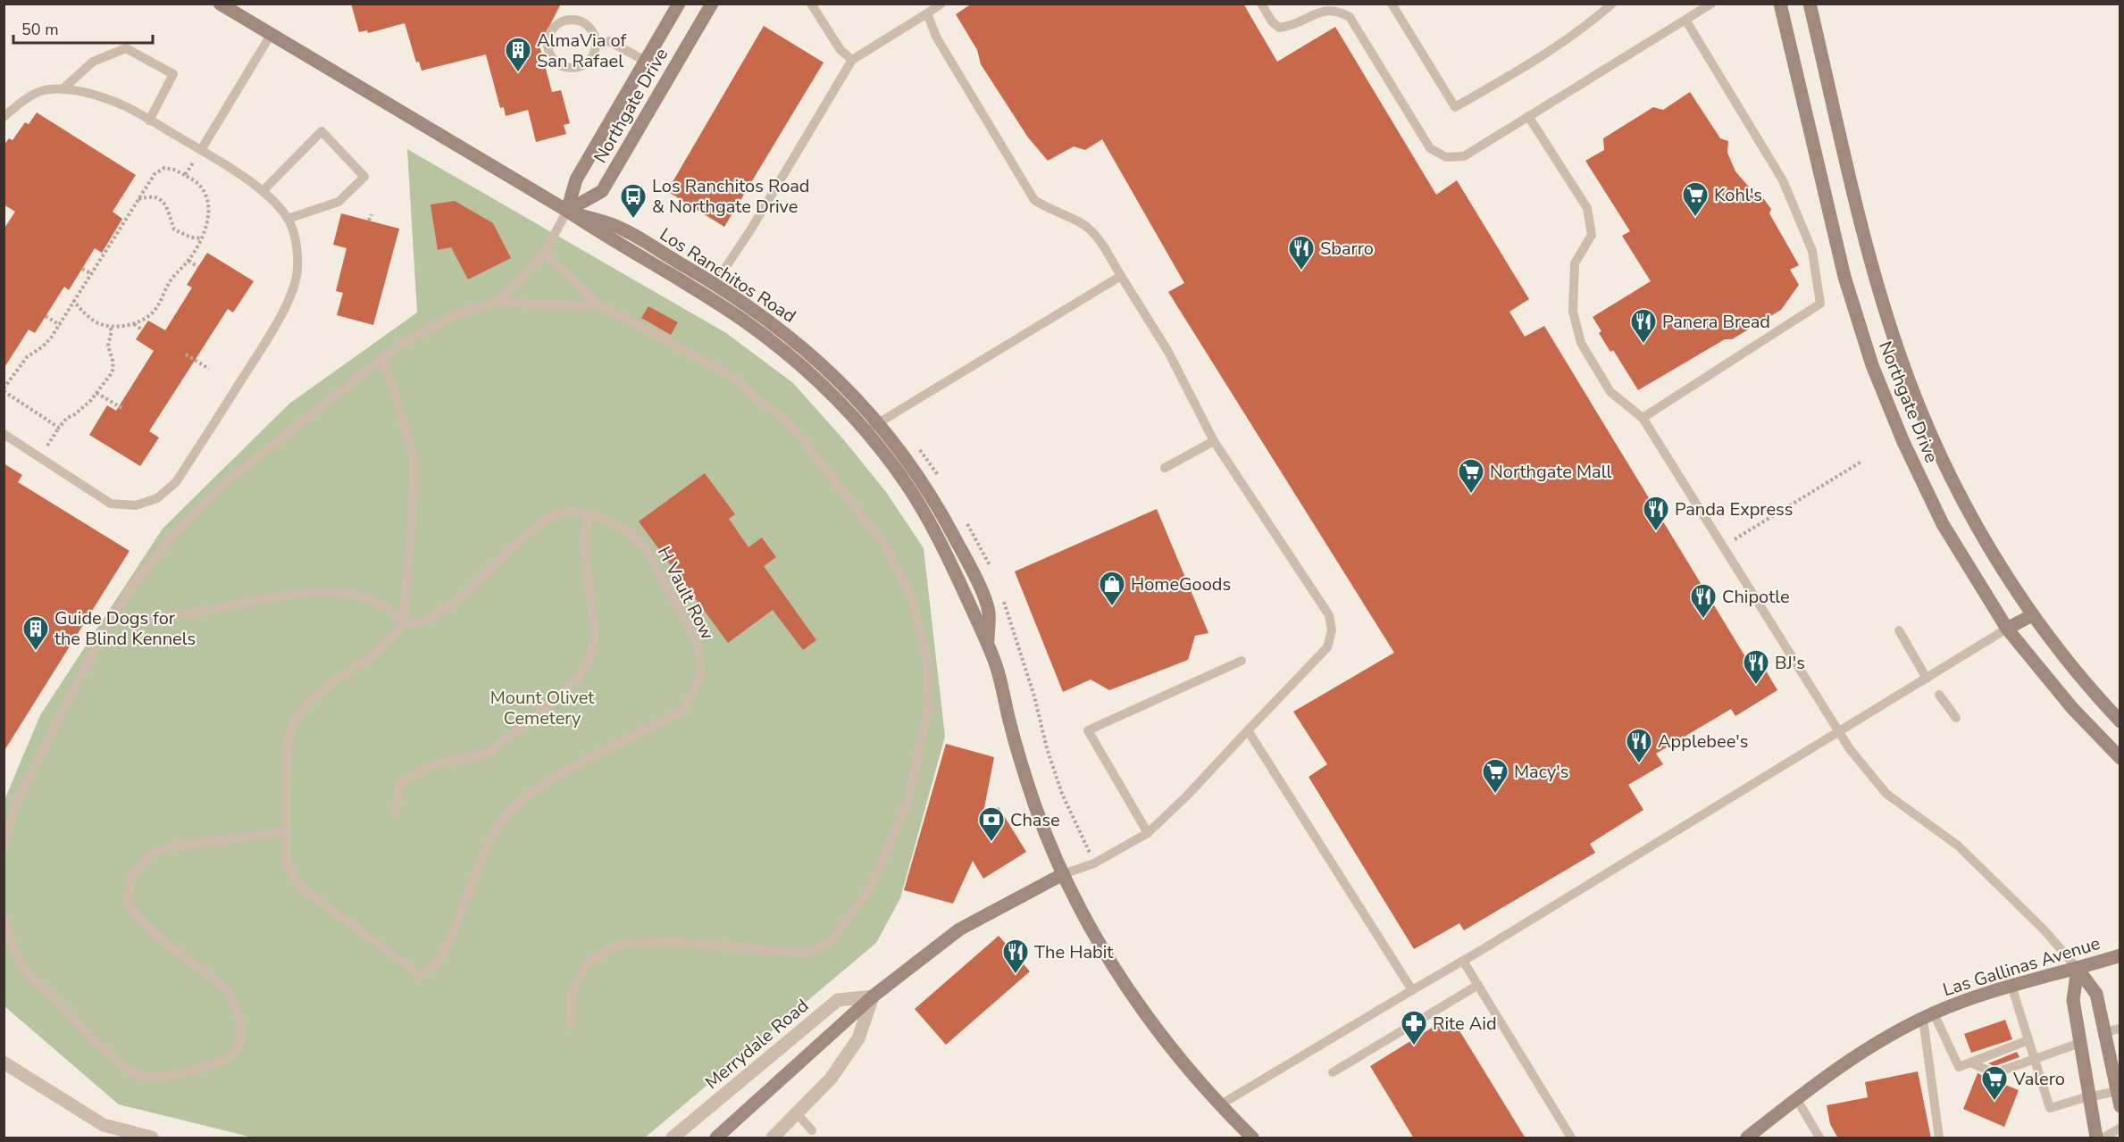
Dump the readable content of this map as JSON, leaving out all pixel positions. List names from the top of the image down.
{
  "streets": {
    "main road": ["Northgate Drive", "Los Ranchitos Road", "Las Gallinas Avenue"],
    "street": ["Merrydale Road"],
    "lane": ["H Vault Row"]
  },
  "crossings": [
    ["Northgate Drive", "Los Ranchitos Road"]
  ],
  "parks": ["Mount Olivet Cemetery"],
  "places": {
    "building": ["AlmaVia of San Rafael", "Guide Dogs for the Blind Kennels"],
    "supermarket": [
      "Kohl's",
      "Northgate Mall",
      "Macy's",
      "Valero"
    ],
    "bus stop": ["Los Ranchitos Road & Northgate Drive"],
    "restaurant": [
      "Sbarro",
      "Panera Bread",
      "Panda Express",
      "Chipotle",
      "BJ's",
      "Applebee's",
      "The Habit"
    ],
    "shop": ["HomeGoods"],
    "bank": ["Chase"],
    "pharmacy": ["Rite Aid"]
  },
  "scale_bar": "50 m"
}
